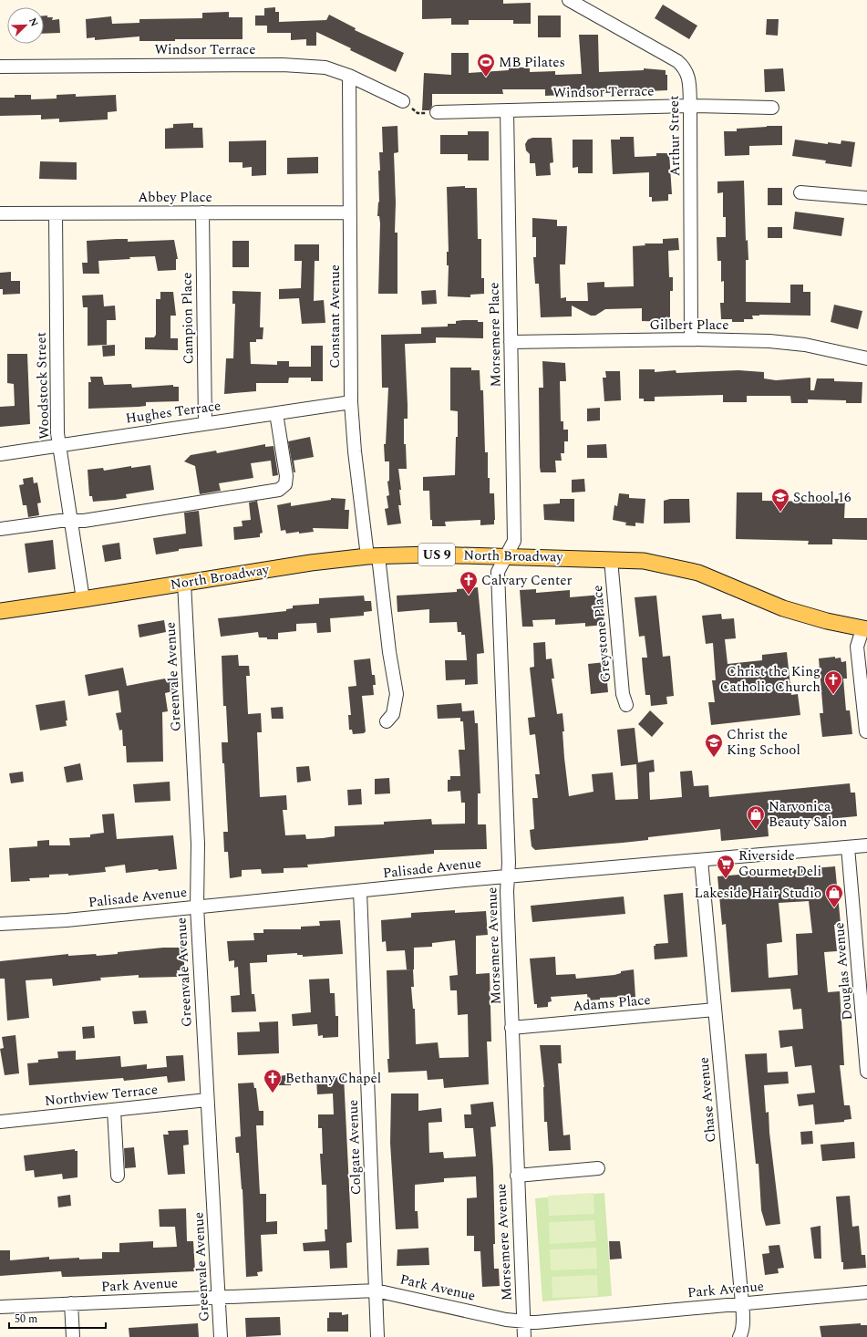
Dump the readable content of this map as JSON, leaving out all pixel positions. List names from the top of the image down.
{
  "streets": {
    "main road": ["US 9", "North Broadway"],
    "street": [
      "Windsor Terrace",
      "Arthur Street",
      "Abbey Place",
      "Constant Avenue",
      "Campion Place",
      "Gilbert Place",
      "Morsemere Place",
      "Woodstock Street",
      "Hughes Terrace",
      "Greystone Place",
      "Greenvale Avenue",
      "Palisade Avenue",
      "Morsemere Avenue",
      "Douglas Avenue",
      "Adams Place",
      "Northview Terrace",
      "Chase Avenue",
      "Colgate Avenue",
      "Park Avenue"
    ]
  },
  "crossings": [
    ["Windsor Terrace", "Arthur Street"],
    ["Windsor Terrace", "Constant Avenue"],
    ["Windsor Terrace", "Morsemere Place"],
    ["Arthur Street", "Gilbert Place"],
    ["Abbey Place", "Constant Avenue"],
    ["Abbey Place", "Campion Place"],
    ["Abbey Place", "Woodstock Street"],
    ["Constant Avenue", "Hughes Terrace"],
    ["Constant Avenue", "North Broadway"],
    ["Campion Place", "Hughes Terrace"],
    ["Gilbert Place", "Morsemere Place"],
    ["Morsemere Place", "North Broadway"],
    ["Morsemere Place", "Morsemere Avenue"],
    ["Woodstock Street", "Hughes Terrace"],
    ["Woodstock Street", "North Broadway"],
    ["North Broadway", "Greystone Place"],
    ["North Broadway", "Greenvale Avenue"],
    ["North Broadway", "Morsemere Avenue"],
    ["Greenvale Avenue", "Palisade Avenue"],
    ["Greenvale Avenue", "Northview Terrace"],
    ["Greenvale Avenue", "Park Avenue"],
    ["Palisade Avenue", "Morsemere Avenue"],
    ["Palisade Avenue", "Douglas Avenue"],
    ["Palisade Avenue", "Chase Avenue"],
    ["Palisade Avenue", "Colgate Avenue"],
    ["Morsemere Avenue", "Adams Place"],
    ["Morsemere Avenue", "Park Avenue"],
    ["Adams Place", "Chase Avenue"],
    ["Chase Avenue", "Park Avenue"],
    ["Colgate Avenue", "Park Avenue"]
  ],
  "places": {
    "sports": ["MB Pilates"],
    "school or university": ["School 16", "Christ the King School"],
    "church": ["Calvary Center", "Christ the King Catholic Church", "Bethany Chapel"],
    "shop": ["Narvonica Beauty Salon", "Lakeside Hair Studio"],
    "supermarket": ["Riverside Gourmet Deli"]
  },
  "scale_bar": "50 m",
  "north": "top right"
}
